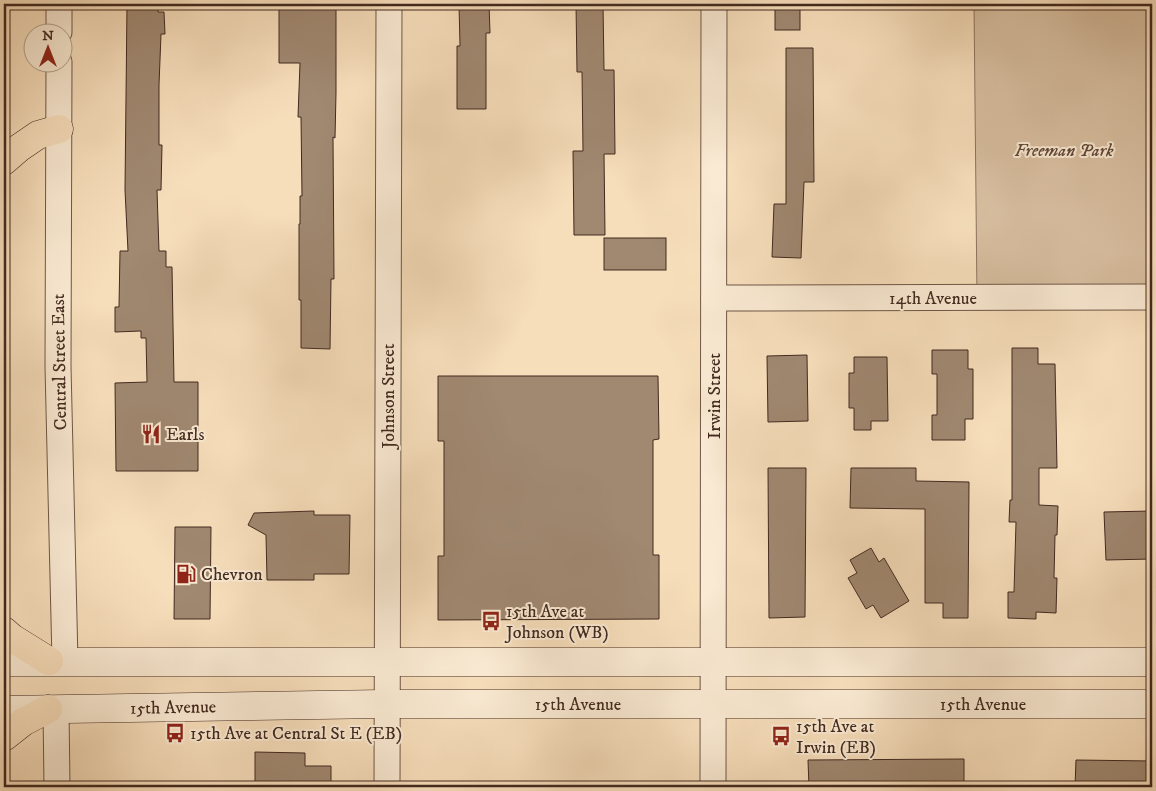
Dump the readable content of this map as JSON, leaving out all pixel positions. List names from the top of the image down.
{
  "streets": {
    "main road": ["15th Avenue"],
    "street": [
      "14th Avenue",
      "Central Street East",
      "Johnson Street",
      "Irwin Street"
    ]
  },
  "crossings": [
    ["14th Avenue", "Irwin Street"],
    ["Johnson Street", "15th Avenue"],
    ["Irwin Street", "15th Avenue"]
  ],
  "parks": ["Freeman Park"],
  "places": {
    "restaurant": ["Earls"],
    "fuel station": ["Chevron"],
    "bus stop": ["15th Ave at Johnson (WB)", "15th Ave at Central St E (EB)", "15th Ave at Irwin (EB)"]
  },
  "north": "top"
}
